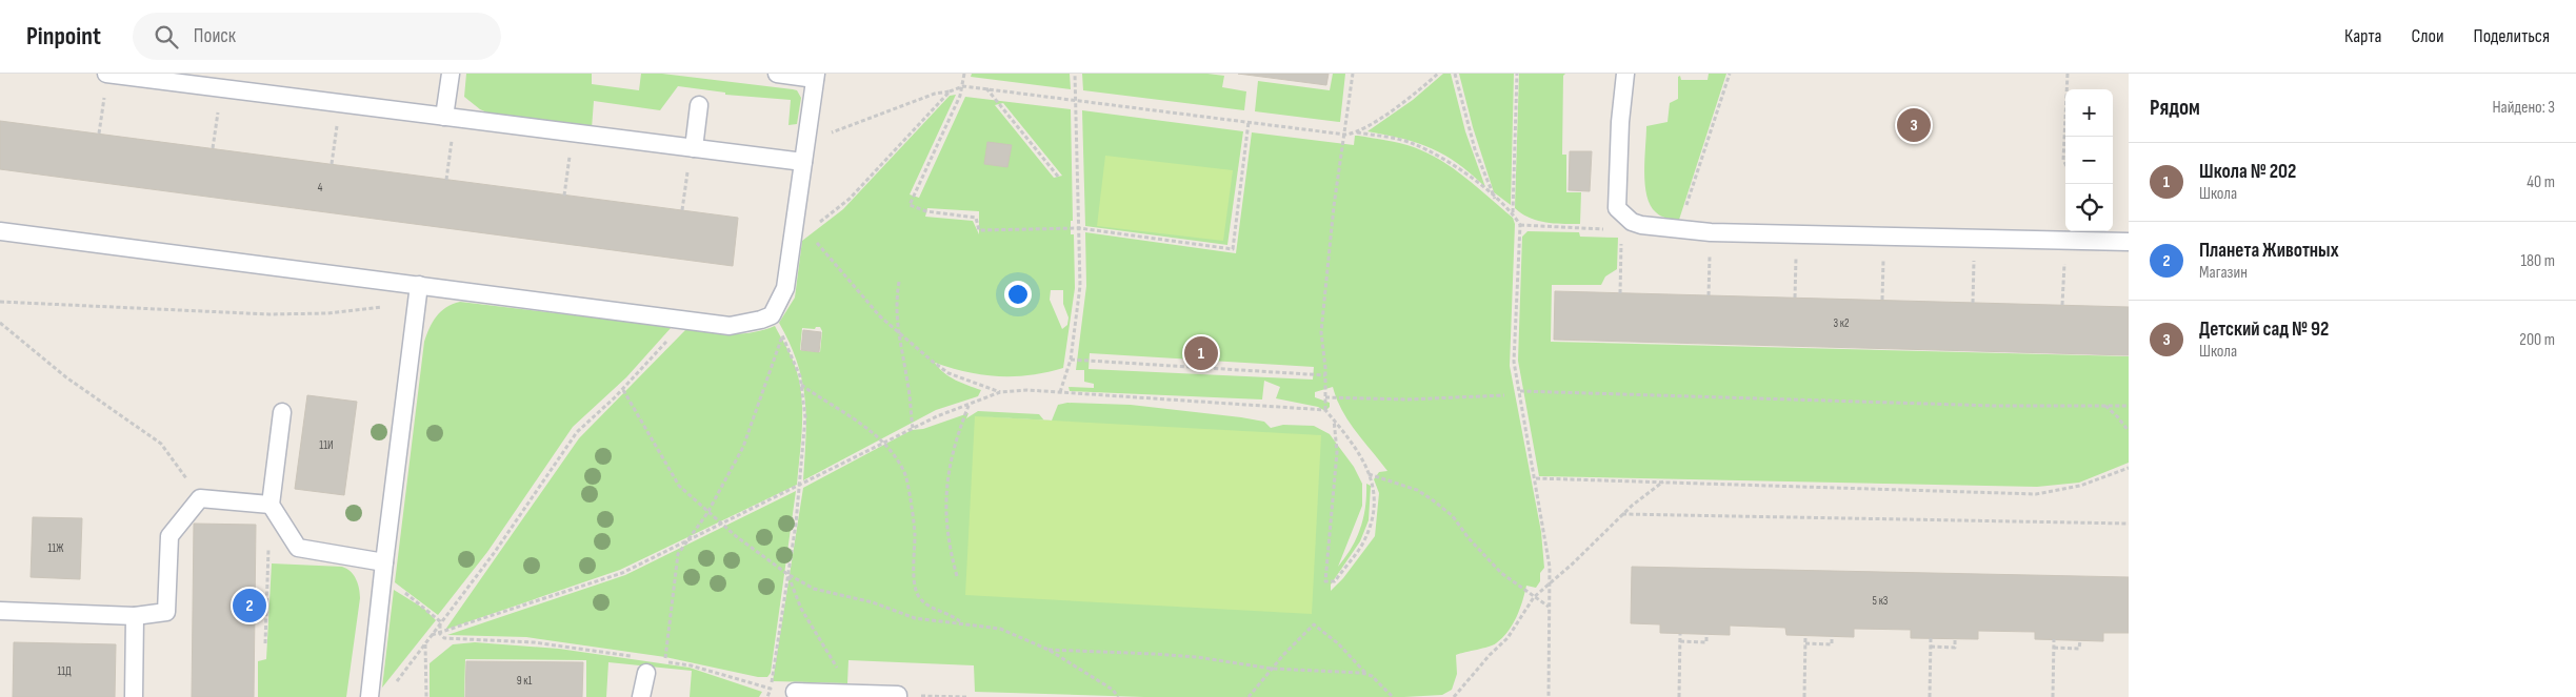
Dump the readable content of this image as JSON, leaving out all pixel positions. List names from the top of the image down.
{
  "house_numbers": [
    "4",
    "3 к2",
    "11И",
    "11Ж",
    "5 к3",
    "11Д",
    "9 к1"
  ],
  "page": {
    "header": "Pinpoint",
    "search": "Поиск",
    "nav": ["Карта", "Слои", "Поделиться"],
    "heading": ["Рядом", "Найдено: 3"],
    "map_buttons": ["+", "−"],
    "pins": ["3", "1", "2"],
    "list": [
      {
        "mark": "1",
        "name": "Школа № 202",
        "note": "Школа",
        "value": "40 m"
      },
      {
        "mark": "2",
        "name": "Планета Животных",
        "note": "Магазин",
        "value": "180 m"
      },
      {
        "mark": "3",
        "name": "Детский сад № 92",
        "note": "Школа",
        "value": "200 m"
      }
    ]
  }
}
